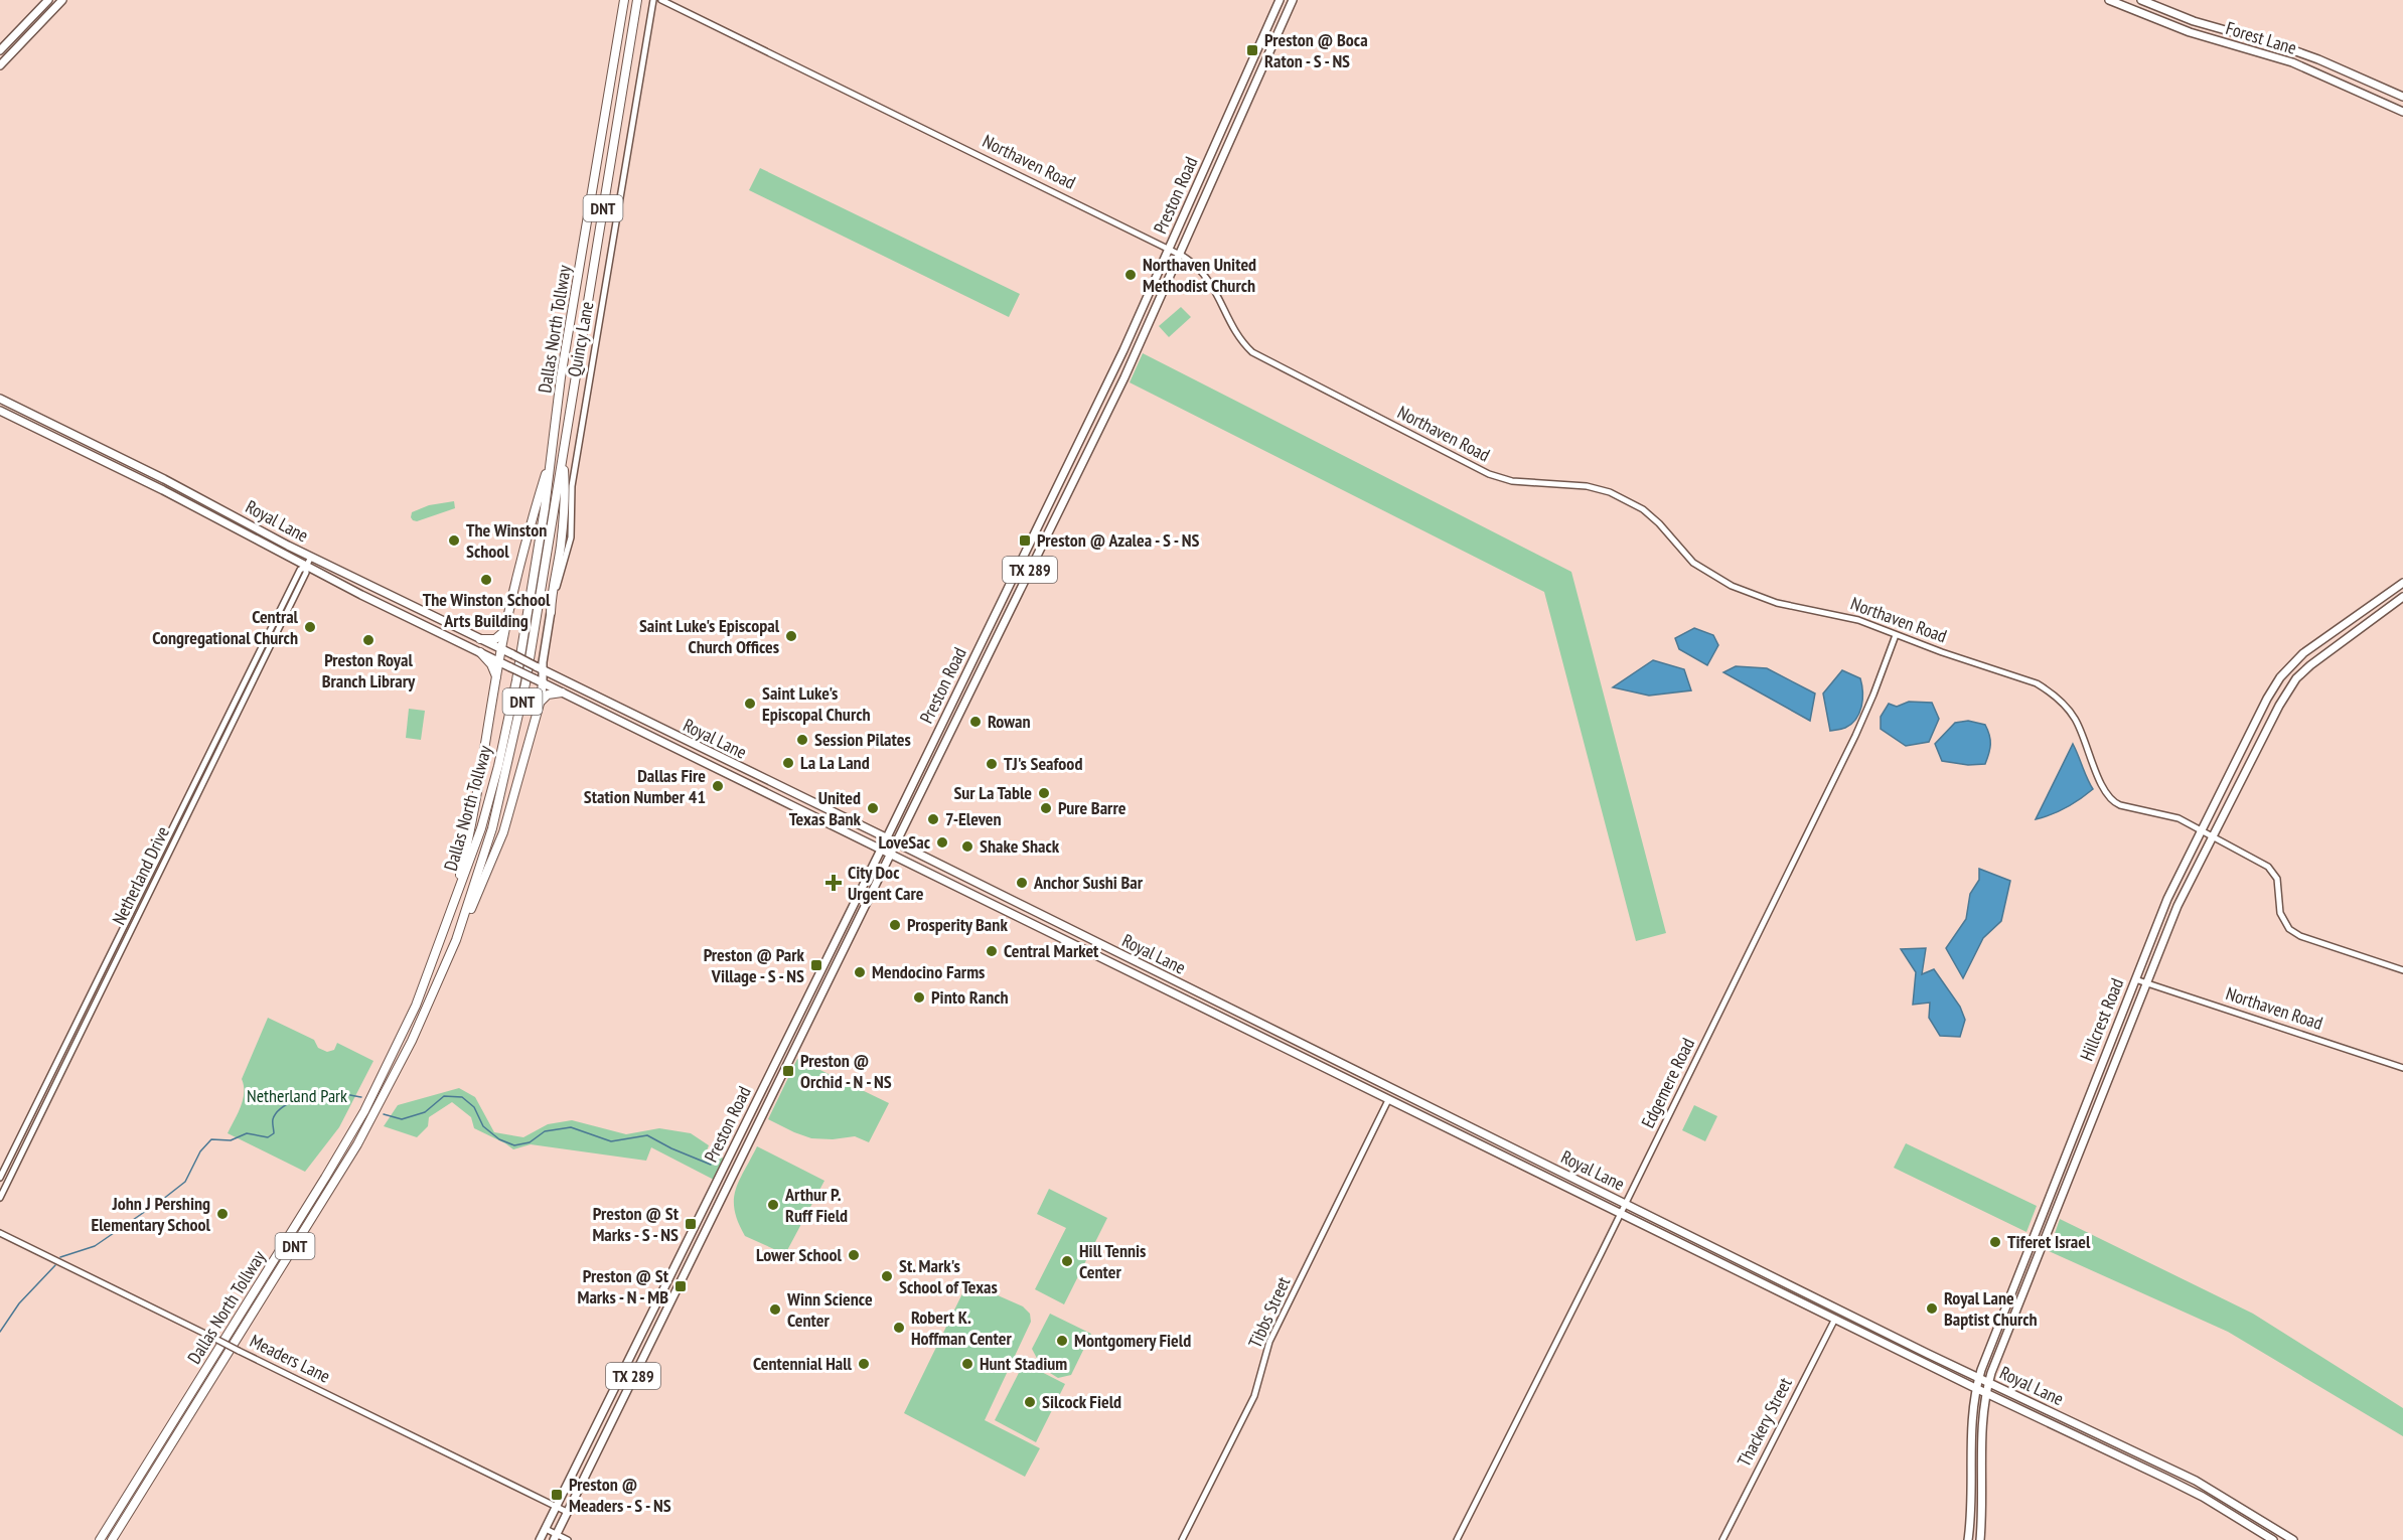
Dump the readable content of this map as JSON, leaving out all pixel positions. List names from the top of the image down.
{
  "streets": {
    "highway": ["DNT", "Dallas North Tollway"],
    "main road": [
      "Forest Lane",
      "Preston Road",
      "Quincy Lane",
      "Royal Lane",
      "TX 289",
      "Hillcrest Road"
    ],
    "street": [
      "Northaven Road",
      "Netherland Drive",
      "Edgemere Road",
      "Tibbs Street",
      "Meaders Lane",
      "Thackery Street"
    ]
  },
  "crossings": [
    ["Northaven Road", "Preston Road"],
    ["Northaven Road", "Hillcrest Road"],
    ["Northaven Road", "Edgemere Road"],
    ["Preston Road", "Royal Lane"],
    ["Preston Road", "Meaders Lane"],
    ["Quincy Lane", "Royal Lane"],
    ["Royal Lane", "Netherland Drive"],
    ["Royal Lane", "Hillcrest Road"],
    ["Royal Lane", "Edgemere Road"],
    ["Royal Lane", "Tibbs Street"],
    ["Royal Lane", "Thackery Street"]
  ],
  "parks": ["Netherland Park"],
  "places": {
    "transit": [
      "Preston @ Boca Raton - S - NS",
      "Preston @ Azalea - S - NS",
      "Preston @ Park Village - S - NS",
      "Preston @ Orchid - N - NS",
      "Preston @ St Marks - S - NS",
      "Preston @ St Marks - N - MB",
      "Preston @ Meaders - S - NS"
    ],
    "other": [
      "Northaven United Methodist Church",
      "The Winston School",
      "The Winston School Arts Building",
      "Central Congregational Church",
      "Saint Luke's Episcopal Church Offices",
      "Preston Royal Branch Library",
      "Saint Luke's Episcopal Church",
      "Rowan",
      "Session Pilates",
      "La La Land",
      "TJ's Seafood",
      "Dallas Fire Station Number 41",
      "Sur La Table",
      "United Texas Bank",
      "Pure Barre",
      "7-Eleven",
      "LoveSac",
      "Shake Shack",
      "Anchor Sushi Bar",
      "Prosperity Bank",
      "Central Market",
      "Mendocino Farms",
      "Pinto Ranch",
      "Arthur P. Ruff Field",
      "John J Pershing Elementary School",
      "Tiferet Israel",
      "Lower School",
      "Hill Tennis Center",
      "St. Mark's School of Texas",
      "Royal Lane Baptist Church",
      "Winn Science Center",
      "Robert K. Hoffman Center",
      "Montgomery Field",
      "Centennial Hall",
      "Hunt Stadium",
      "Silcock Field"
    ],
    "health": ["City Doc Urgent Care"]
  }
}
